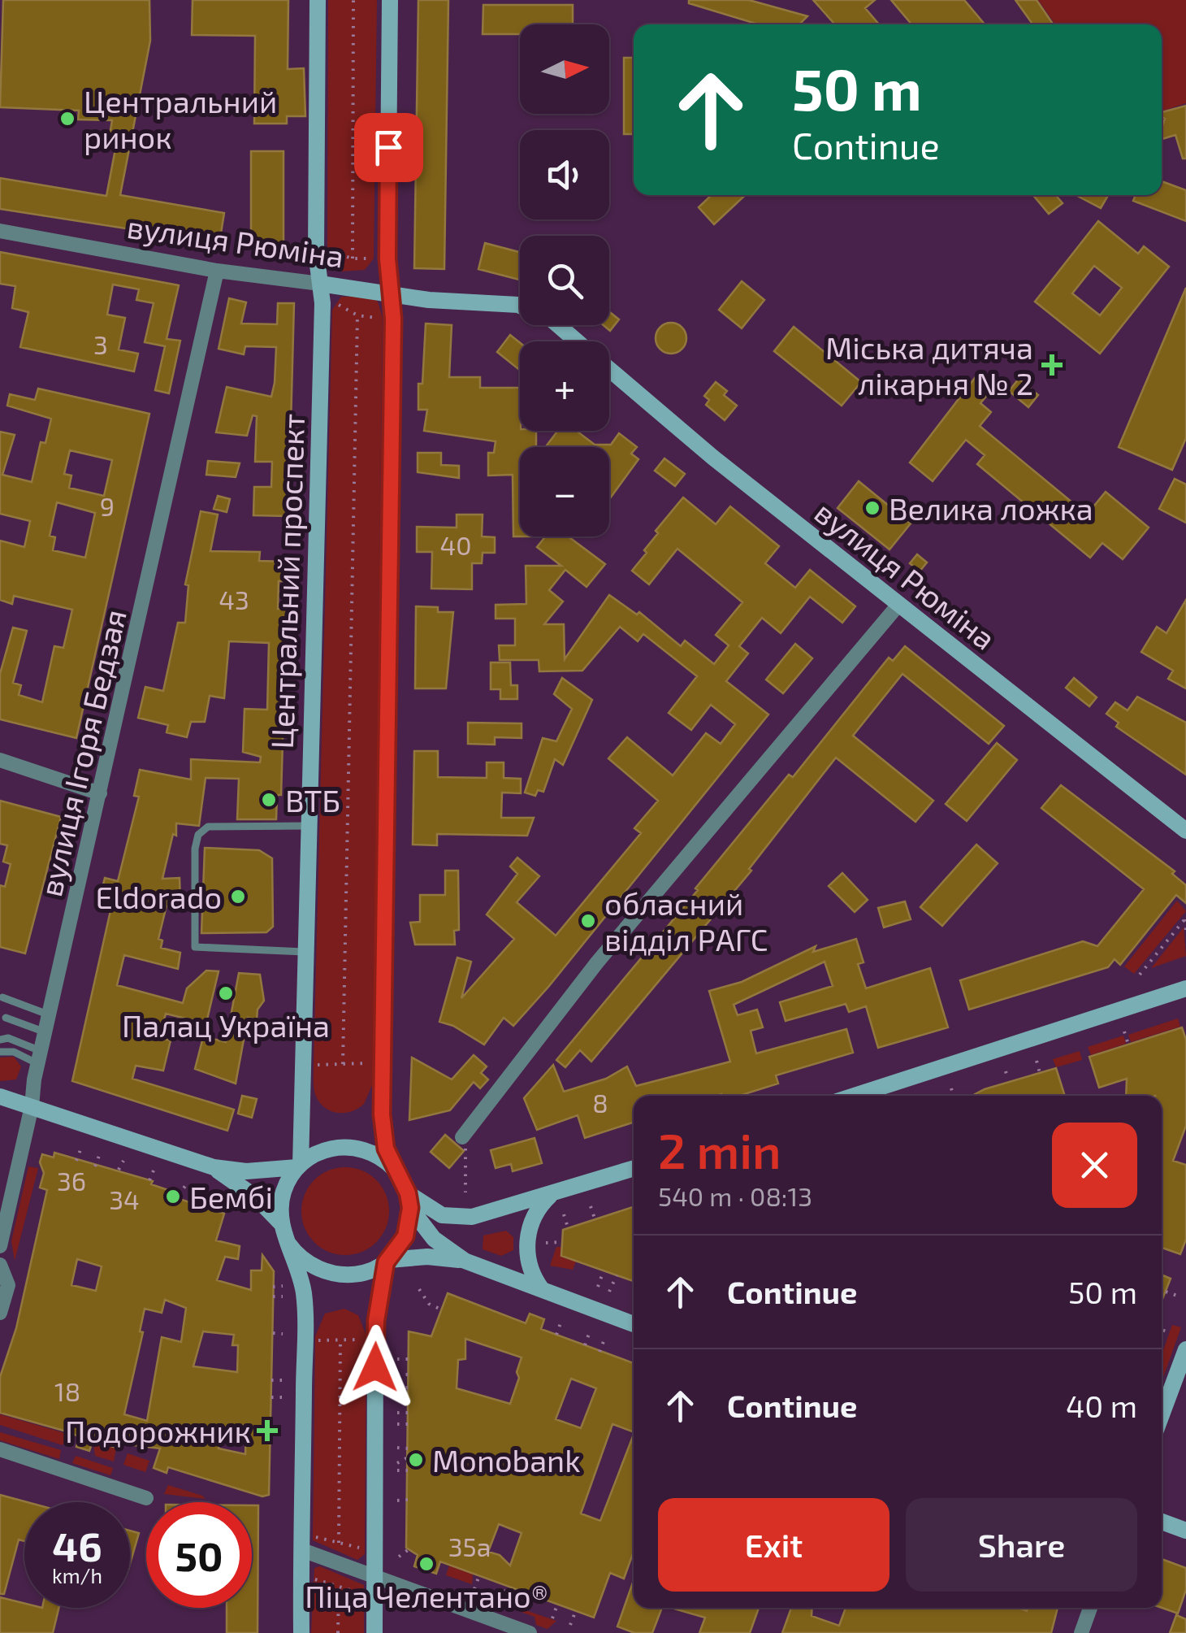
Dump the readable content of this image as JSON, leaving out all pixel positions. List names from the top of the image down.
{
  "streets": {
    "main road": ["вулиця Рюміна", "Центральний проспект"],
    "street": ["вулиця Ігоря Бедзая"]
  },
  "crossings": [
    ["вулиця Рюміна", "Центральний проспект"],
    ["вулиця Рюміна", "вулиця Ігоря Бедзая"]
  ],
  "places": {
    "other": [
      "Центральний ринок",
      "Велика ложка",
      "ВТБ",
      "Eldorado",
      "обласний відділ РАГС",
      "Палац Україна",
      "Бембі",
      "Monobank",
      "Піца Челентано®"
    ],
    "health": ["Міська дитяча лікарня № 2", "Подорожник"]
  },
  "house_numbers": [
    "3",
    "9",
    "40",
    "43",
    "8",
    "36",
    "34",
    "18",
    "35a"
  ],
  "north": "right",
  "page": {
    "map_buttons": ["+", "−"],
    "turn": ["50 m", "Continue"],
    "heading": ["2 min", "540 m · 08:13"],
    "list": [
      {
        "name": "Continue",
        "value": "50 m"
      },
      {
        "name": "Continue",
        "value": "40 m"
      }
    ],
    "buttons": ["Exit", "Share"],
    "speed": "46 km/h",
    "limit": "50"
  }
}
